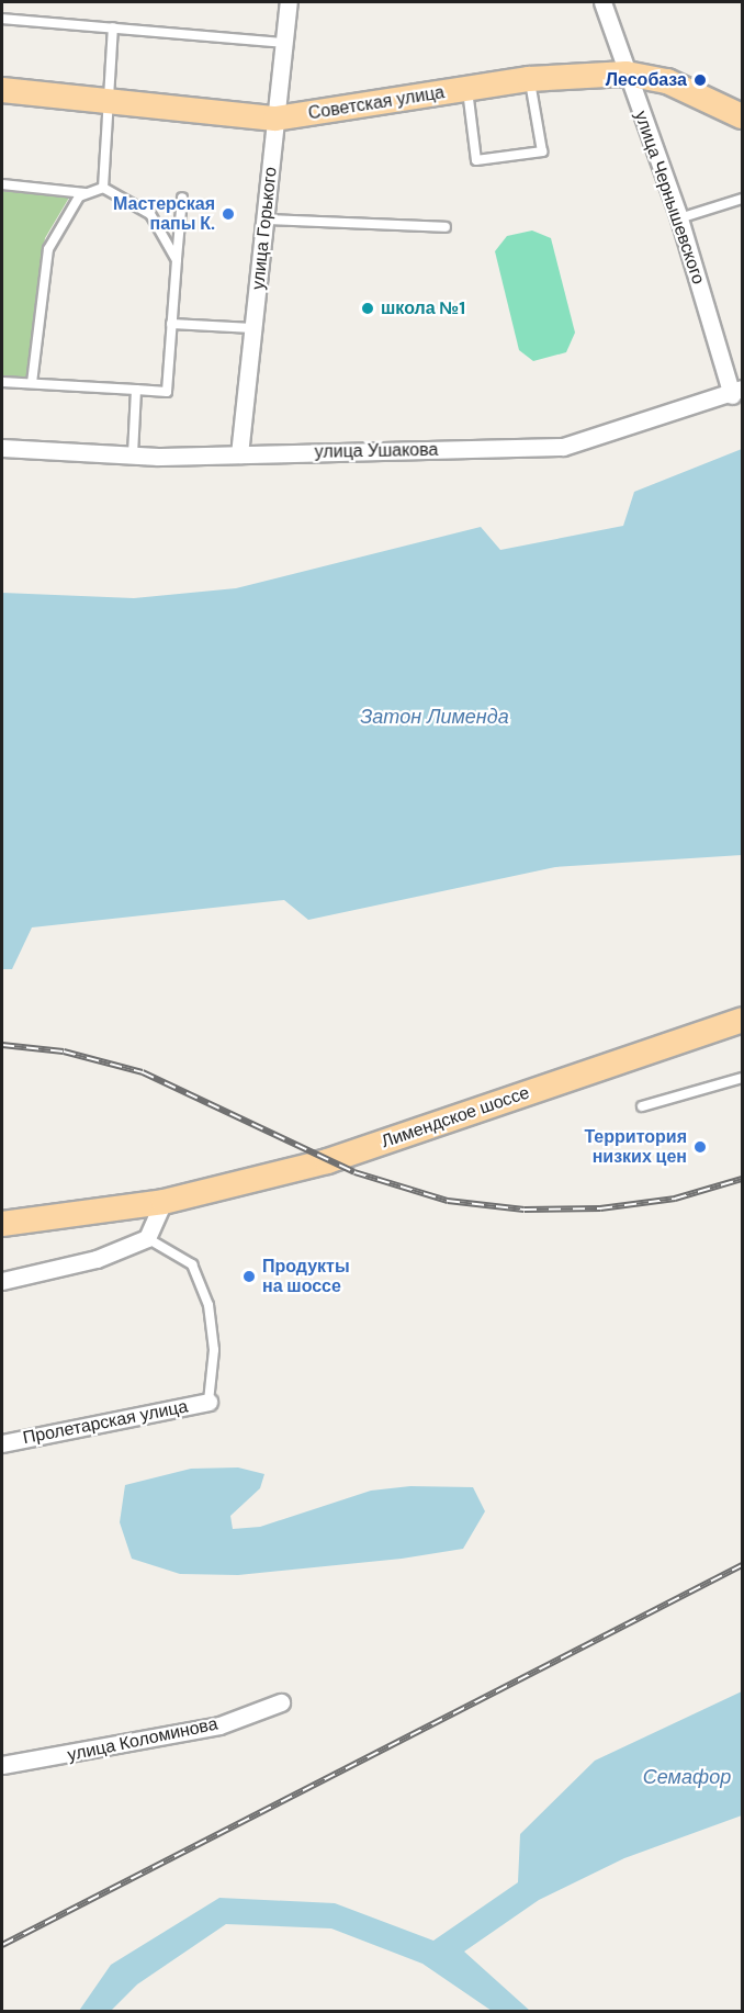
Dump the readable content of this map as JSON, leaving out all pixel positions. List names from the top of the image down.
{
  "streets": {
    "main road": ["Советская улица", "Лимендское шоссе"],
    "street": [
      "улица Чернышевского",
      "улица Горького",
      "улица Ушакова",
      "Пролетарская улица",
      "улица Коломинова"
    ]
  },
  "crossings": [
    ["Советская улица", "улица Чернышевского"],
    ["Советская улица", "улица Горького"],
    ["улица Чернышевского", "улица Ушакова"],
    ["улица Горького", "улица Ушакова"]
  ],
  "water": ["Затон Лименда", "Семафор"],
  "places": [
    "Лесобаза",
    "Мастерская папы К.",
    "школа №1",
    "Территория низких цен",
    "Продукты на шоссе"
  ]
}
